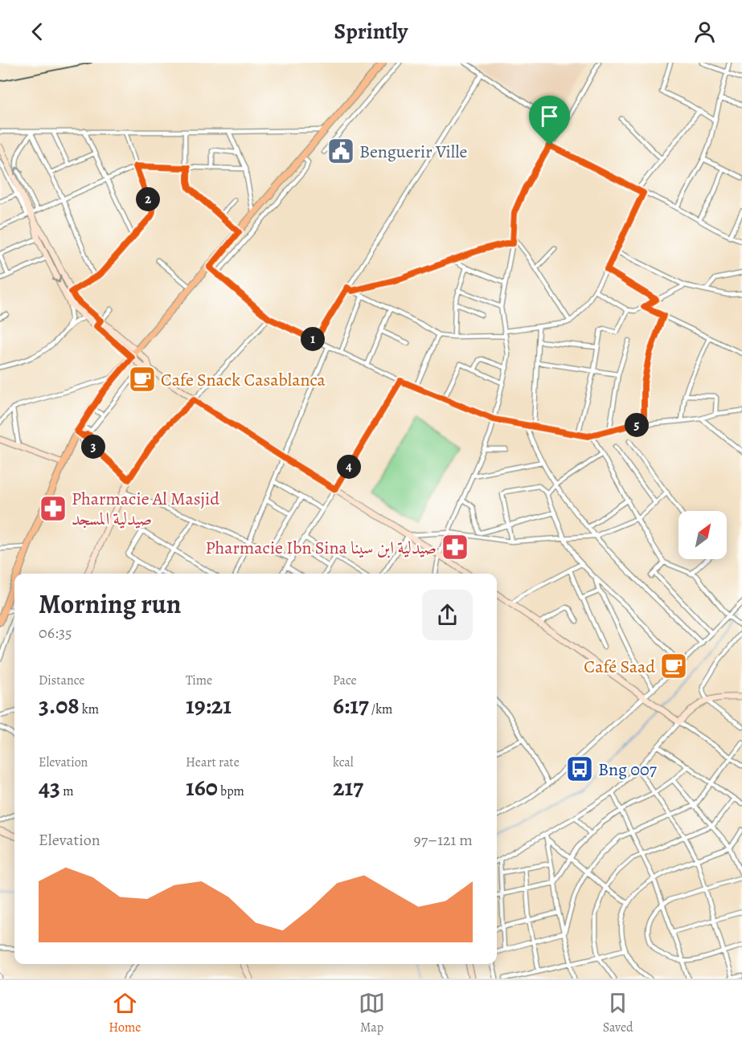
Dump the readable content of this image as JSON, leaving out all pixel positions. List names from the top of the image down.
{
  "places": {
    "public building": ["Benguerir Ville"],
    "cafe": ["Cafe Snack Casablanca", "Café Saad"],
    "pharmacy": ["Pharmacie Al Masjid صيدلية المسجد", "Pharmacie Ibn Sina صيدلية ابن سينا"],
    "bus stop": ["Bng 007"]
  },
  "north": "top right",
  "page": {
    "header": "Sprintly",
    "pins": [
      "2",
      "1",
      "5",
      "3",
      "4"
    ],
    "heading": ["Morning run", "06:35"],
    "stats": [
      ["Distance", "3.08 km"],
      ["Time", "19:21"],
      ["Pace", "6:17 /km"],
      ["Elevation", "43 m"],
      ["Heart rate", "160 bpm"],
      ["kcal", "217"]
    ],
    "chart": ["Elevation", "97–121 m"],
    "tabs": ["Home", "Map", "Saved"]
  }
}
